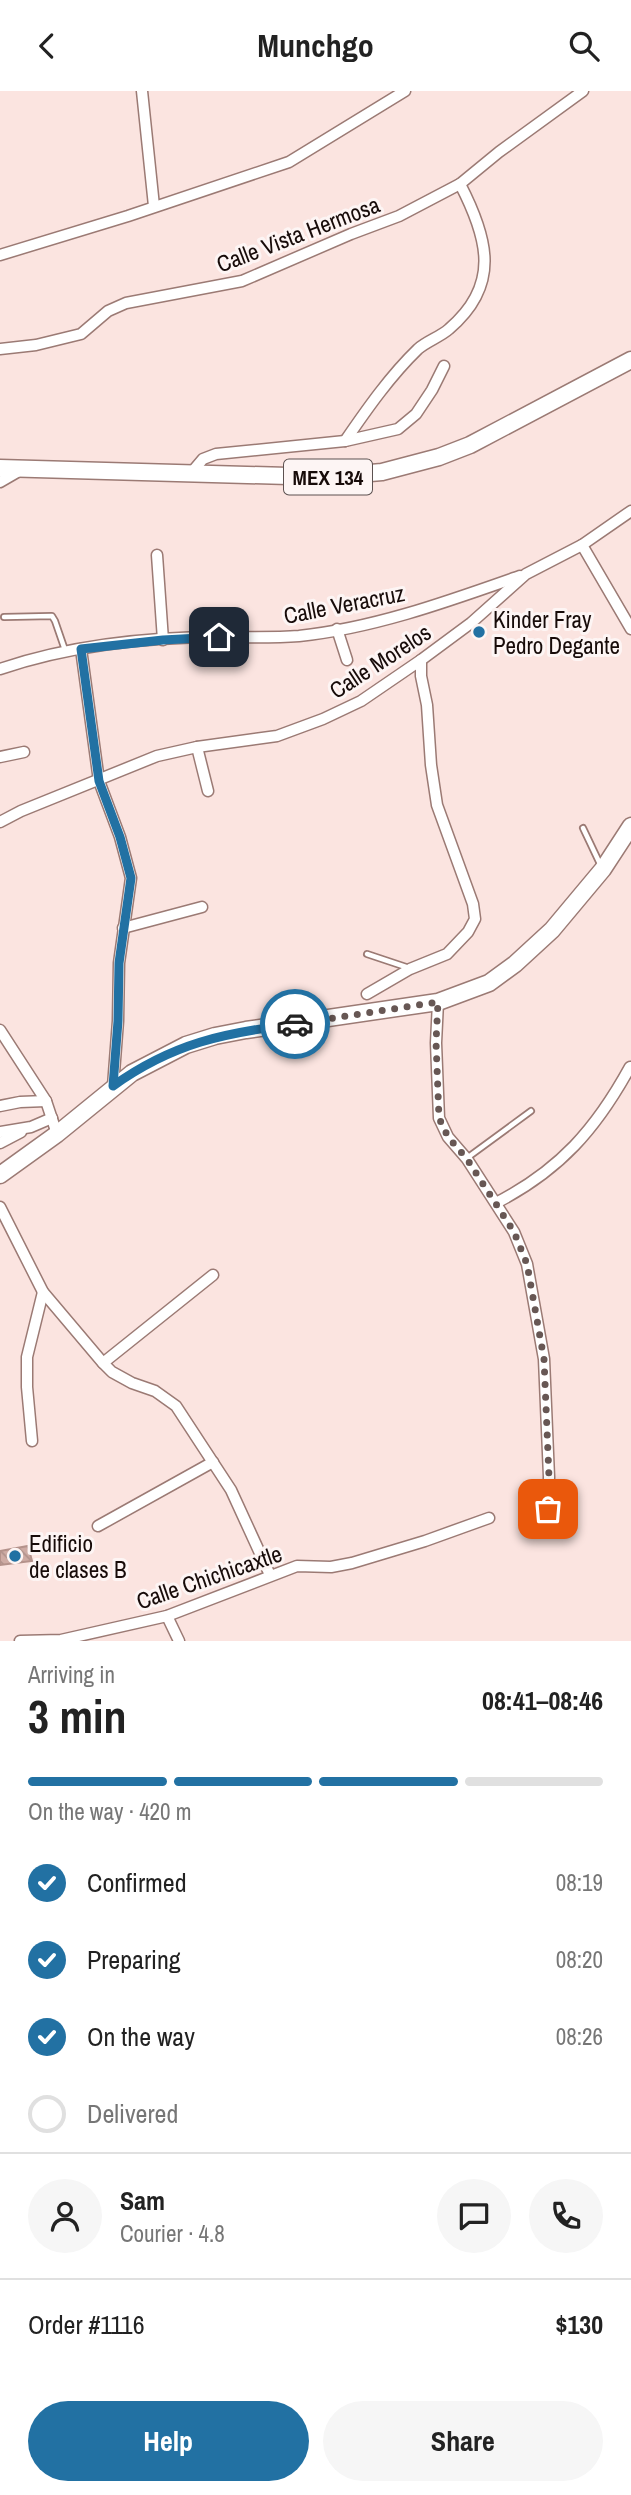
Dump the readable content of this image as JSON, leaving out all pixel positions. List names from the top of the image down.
{
  "streets": {
    "main road": ["MEX 134"],
    "street": [
      "Calle Vista Hermosa",
      "Calle Veracruz",
      "Calle Morelos",
      "Calle Chichicaxtle"
    ]
  },
  "crossings": [
    ["Calle Veracruz", "Calle Morelos"]
  ],
  "places": ["Kinder Fray Pedro Degante", "Edificio de clases B"],
  "page": {
    "header": "Munchgo",
    "heading": ["3 min", "Arriving in", "08:41–08:46"],
    "panel": [
      "Sam",
      "Courier · 4.8",
      "Order #1116",
      "$130"
    ],
    "bar": "On the way · 420 m",
    "list": [
      ["Confirmed", "08:19"],
      ["Preparing", "08:20"],
      ["On the way", "08:26"],
      "Delivered"
    ],
    "buttons": ["Help", "Share"]
  }
}
